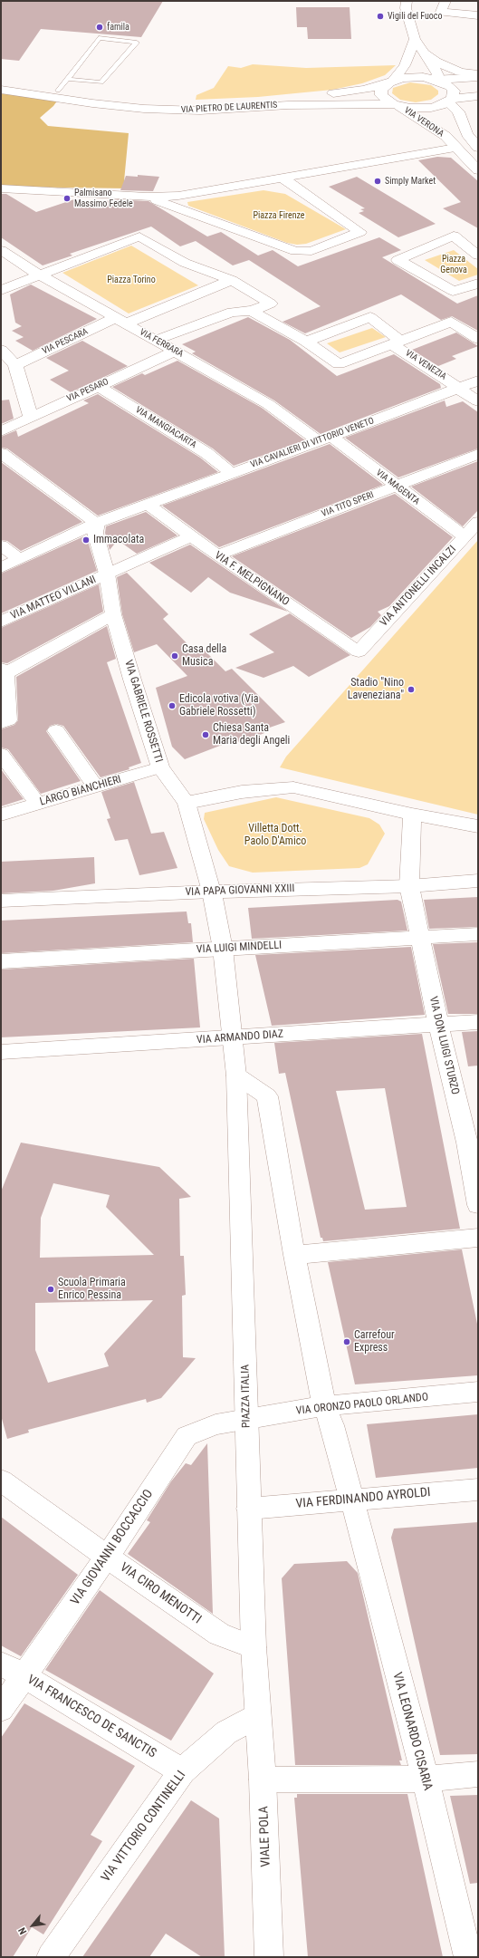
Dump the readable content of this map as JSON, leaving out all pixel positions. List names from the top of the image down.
{
  "streets": {
    "street": [
      "VIA PIETRO DE LAURENTIS",
      "VIA VERONA",
      "VIA PESCARA",
      "VIA FERRARA",
      "VIA VENEZIA",
      "VIA PESARO",
      "VIA MANGIACARTA",
      "VIA CAVALIERI DI VITTORIO VENETO",
      "VIA MAGENTA",
      "VIA TITO SPERI",
      "VIA F. MELPIGNANO",
      "VIA ANTONELLI INCALZI",
      "VIA MATTEO VILLANI",
      "VIA GABRIELE ROSSETTI",
      "LARGO BIANCHIERI",
      "VIA PAPA GIOVANNI XXIII",
      "VIA LUIGI MINDELLI",
      "VIA ARMANDO DIAZ",
      "VIA DON LUIGI STURZO",
      "PIAZZA ITALIA",
      "VIA ORONZO PAOLO ORLANDO",
      "VIA FERDINANDO AYROLDI",
      "VIA GIOVANNI BOCCACCIO",
      "VIA CIRO MENOTTI",
      "VIA FRANCESCO DE SANCTIS",
      "VIA LEONARDO CISARIA",
      "VIA VITTORIO CONTINELLI",
      "VIALE POLA"
    ]
  },
  "crossings": [
    ["VIA PIETRO DE LAURENTIS", "VIA VERONA"],
    ["VIA PESCARA", "VIA FERRARA"],
    ["VIA FERRARA", "VIA PESARO"],
    ["VIA FERRARA", "VIA CAVALIERI DI VITTORIO VENETO"],
    ["VIA FERRARA", "VIA MAGENTA"],
    ["VIA VENEZIA", "VIA CAVALIERI DI VITTORIO VENETO"],
    ["VIA PESARO", "VIA MANGIACARTA"],
    ["VIA MANGIACARTA", "VIA CAVALIERI DI VITTORIO VENETO"],
    ["VIA CAVALIERI DI VITTORIO VENETO", "VIA MAGENTA"],
    ["VIA CAVALIERI DI VITTORIO VENETO", "VIA F. MELPIGNANO"],
    ["VIA CAVALIERI DI VITTORIO VENETO", "VIA GABRIELE ROSSETTI"],
    ["VIA MAGENTA", "VIA TITO SPERI"],
    ["VIA MAGENTA", "VIA ANTONELLI INCALZI"],
    ["VIA TITO SPERI", "VIA F. MELPIGNANO"],
    ["VIA F. MELPIGNANO", "VIA ANTONELLI INCALZI"],
    ["VIA F. MELPIGNANO", "VIA MATTEO VILLANI"],
    ["VIA MATTEO VILLANI", "VIA GABRIELE ROSSETTI"],
    ["VIA GABRIELE ROSSETTI", "LARGO BIANCHIERI"],
    ["VIA GABRIELE ROSSETTI", "VIA PAPA GIOVANNI XXIII"],
    ["VIA GABRIELE ROSSETTI", "PIAZZA ITALIA"],
    ["VIA PAPA GIOVANNI XXIII", "VIA DON LUIGI STURZO"],
    ["VIA PAPA GIOVANNI XXIII", "PIAZZA ITALIA"],
    ["VIA LUIGI MINDELLI", "VIA DON LUIGI STURZO"],
    ["VIA LUIGI MINDELLI", "PIAZZA ITALIA"],
    ["VIA ARMANDO DIAZ", "VIA DON LUIGI STURZO"],
    ["VIA ARMANDO DIAZ", "PIAZZA ITALIA"],
    ["PIAZZA ITALIA", "VIA ORONZO PAOLO ORLANDO"],
    ["PIAZZA ITALIA", "VIA FERDINANDO AYROLDI"],
    ["PIAZZA ITALIA", "VIA GIOVANNI BOCCACCIO"],
    ["PIAZZA ITALIA", "VIA CIRO MENOTTI"],
    ["PIAZZA ITALIA", "VIA VITTORIO CONTINELLI"],
    ["PIAZZA ITALIA", "VIALE POLA"],
    ["VIA ORONZO PAOLO ORLANDO", "VIA GIOVANNI BOCCACCIO"],
    ["VIA FERDINANDO AYROLDI", "VIA LEONARDO CISARIA"],
    ["VIA GIOVANNI BOCCACCIO", "VIA CIRO MENOTTI"],
    ["VIA GIOVANNI BOCCACCIO", "VIA FRANCESCO DE SANCTIS"],
    ["VIA FRANCESCO DE SANCTIS", "VIA VITTORIO CONTINELLI"],
    ["VIA VITTORIO CONTINELLI", "VIALE POLA"]
  ],
  "parks": [
    "Piazza Firenze",
    "Piazza Genova",
    "Piazza Torino",
    "Villetta Dott. Paolo D'Amico"
  ],
  "places": [
    "Vigili del Fuoco",
    "famila",
    "Simply Market",
    "Palmisano Massimo Fedele",
    "Immacolata",
    "Casa della Musica",
    "Stadio \"Nino Laveneziana\"",
    "Edicola votiva (Via Gabriele Rossetti)",
    "Chiesa Santa Maria degli Angeli",
    "Scuola Primaria Enrico Pessina",
    "Carrefour Express"
  ],
  "north": "bottom left"
}
